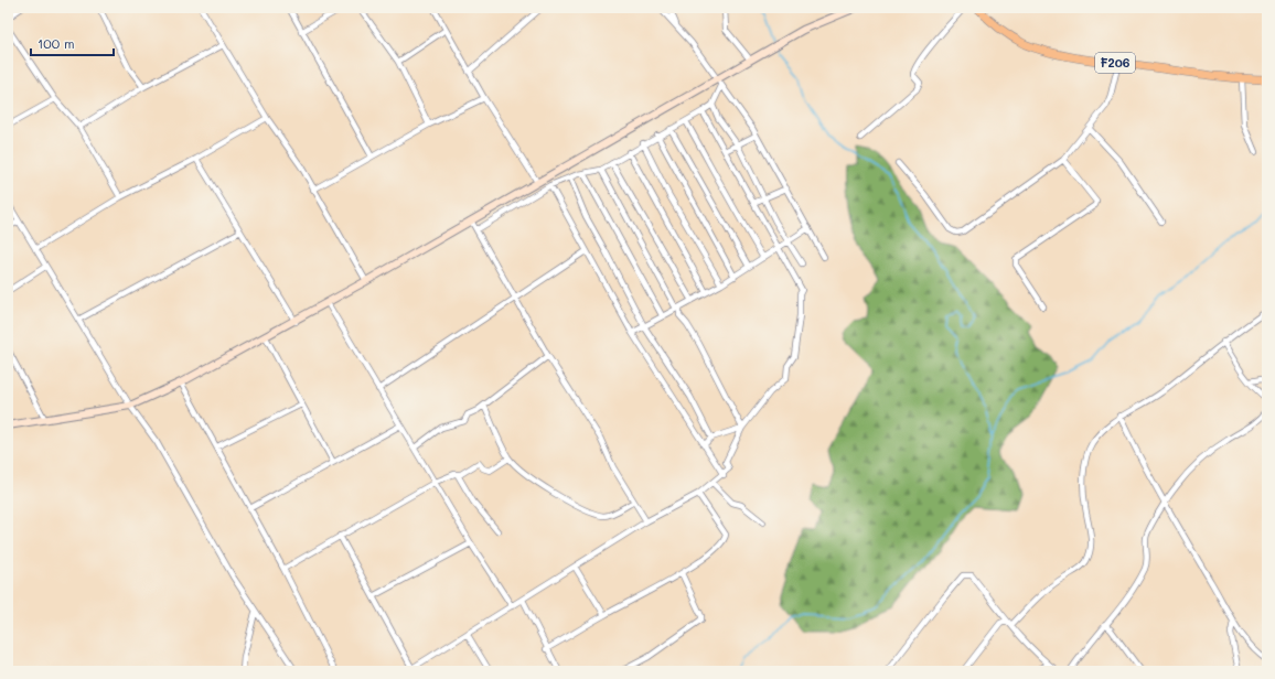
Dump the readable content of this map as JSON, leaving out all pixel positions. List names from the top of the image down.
{
  "streets": {
    "main road": ["F206"]
  },
  "scale_bar": "100 m"
}
